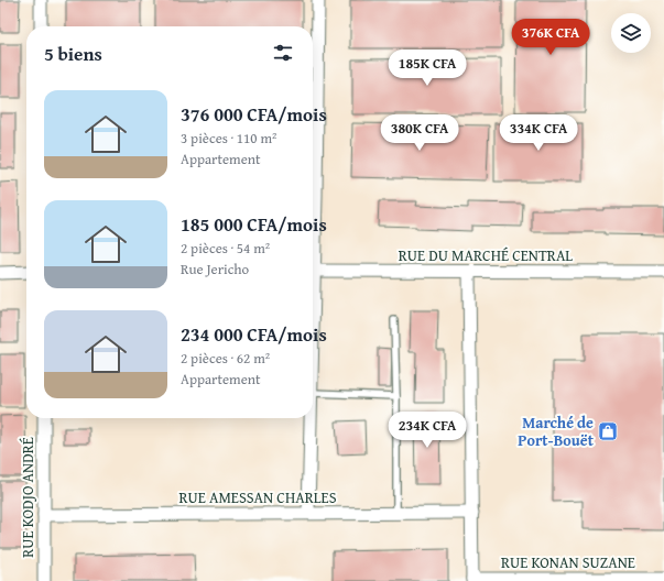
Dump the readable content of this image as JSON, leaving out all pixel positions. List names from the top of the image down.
{
  "streets": {
    "street": [
      "RUE DU MARCHÉ CENTRAL",
      "RUE KODJO ANDRÉ",
      "RUE AMESSAN CHARLES",
      "RUE KONAN SUZANE"
    ]
  },
  "crossings": [
    ["RUE KODJO ANDRÉ", "RUE AMESSAN CHARLES"]
  ],
  "places": {
    "shop": ["Marché de Port-Bouët"]
  },
  "page": {
    "price": [
      "376K CFA",
      "185K CFA",
      "380K CFA",
      "334K CFA",
      "234K CFA"
    ],
    "heading": "5 biens",
    "list": [
      {
        "name": "376 000 CFA/mois",
        "note": "3 pièces · 110 m² · Appartement"
      },
      {
        "name": "185 000 CFA/mois",
        "note": "2 pièces · 54 m² · Rue Jericho"
      },
      {
        "name": "234 000 CFA/mois",
        "note": "2 pièces · 62 m² · Appartement"
      }
    ]
  }
}
